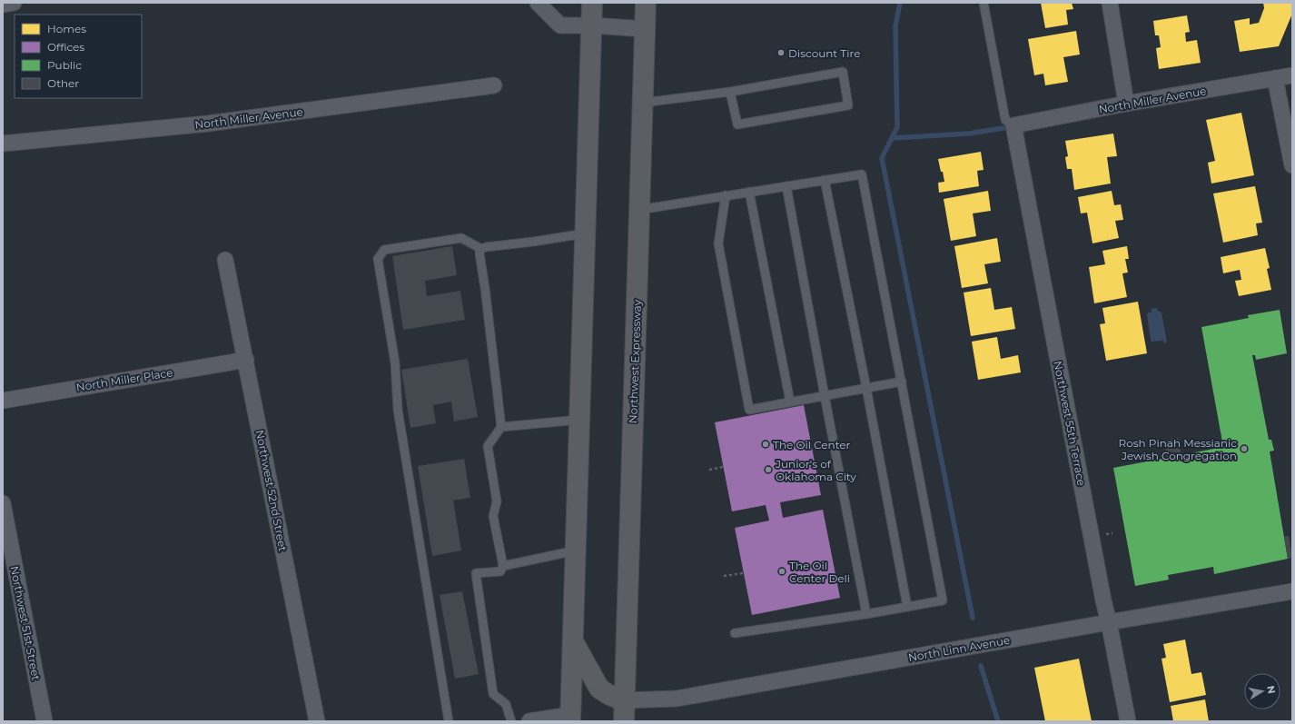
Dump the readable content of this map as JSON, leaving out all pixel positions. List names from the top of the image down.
{
  "streets": {
    "highway": ["Northwest Expressway"],
    "street": [
      "North Miller Avenue",
      "North Miller Place",
      "Northwest 55th Terrace",
      "Northwest 52nd Street",
      "Northwest 51st Street",
      "North Linn Avenue"
    ]
  },
  "crossings": [
    ["North Miller Avenue", "Northwest 55th Terrace"],
    ["Northwest Expressway", "North Linn Avenue"],
    ["North Miller Place", "Northwest 52nd Street"],
    ["Northwest 55th Terrace", "North Linn Avenue"]
  ],
  "places": [
    "Discount Tire",
    "The Oil Center",
    "Rosh Pinah Messianic Jewish Congregation",
    "Junior's of Oklahoma City",
    "The Oil Center Deli"
  ],
  "legend": [
    "Homes",
    "Offices",
    "Public",
    "Other"
  ],
  "north": "right"
}
